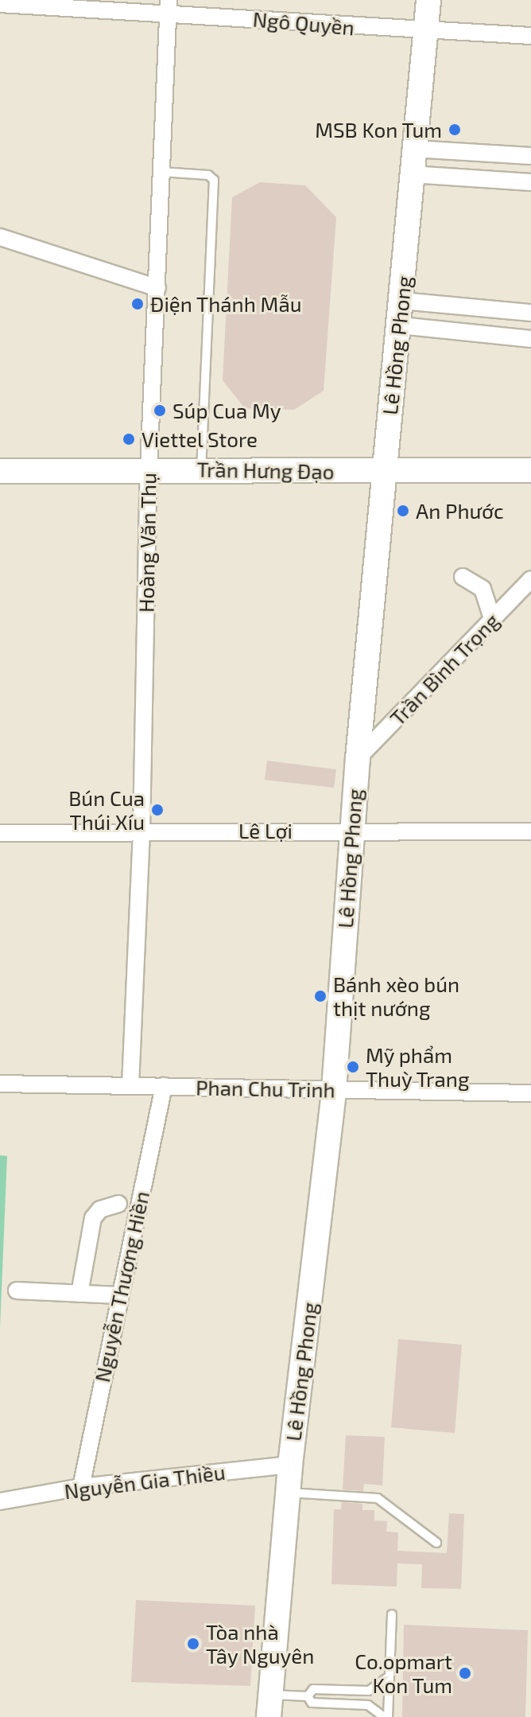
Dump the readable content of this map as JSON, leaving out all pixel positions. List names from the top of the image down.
{
  "streets": {
    "street": [
      "Ngô Quyền",
      "Lê Hồng Phong",
      "Trần Hưng Đạo",
      "Hoàng Văn Thụ",
      "Trần Bình Trọng",
      "Lê Lợi",
      "Phan Chu Trinh",
      "Nguyễn Thượng Hiền",
      "Nguyễn Gia Thiều"
    ]
  },
  "crossings": [
    ["Ngô Quyền", "Lê Hồng Phong"],
    ["Ngô Quyền", "Hoàng Văn Thụ"],
    ["Lê Hồng Phong", "Trần Hưng Đạo"],
    ["Lê Hồng Phong", "Trần Bình Trọng"],
    ["Lê Hồng Phong", "Lê Lợi"],
    ["Lê Hồng Phong", "Phan Chu Trinh"],
    ["Lê Hồng Phong", "Nguyễn Gia Thiều"],
    ["Trần Hưng Đạo", "Hoàng Văn Thụ"],
    ["Hoàng Văn Thụ", "Lê Lợi"],
    ["Hoàng Văn Thụ", "Phan Chu Trinh"],
    ["Phan Chu Trinh", "Nguyễn Thượng Hiền"],
    ["Nguyễn Thượng Hiền", "Nguyễn Gia Thiều"]
  ],
  "places": [
    "MSB Kon Tum",
    "Điện Thánh Mẫu",
    "Súp Cua My",
    "Viettel Store",
    "An Phước",
    "Bún Cua Thúi Xíu",
    "Bánh xèo bún thịt nướng",
    "Mỹ phẩm Thuỳ Trang",
    "Tòa nhà Tây Nguyên",
    "Co.opmart Kon Tum"
  ]
}
